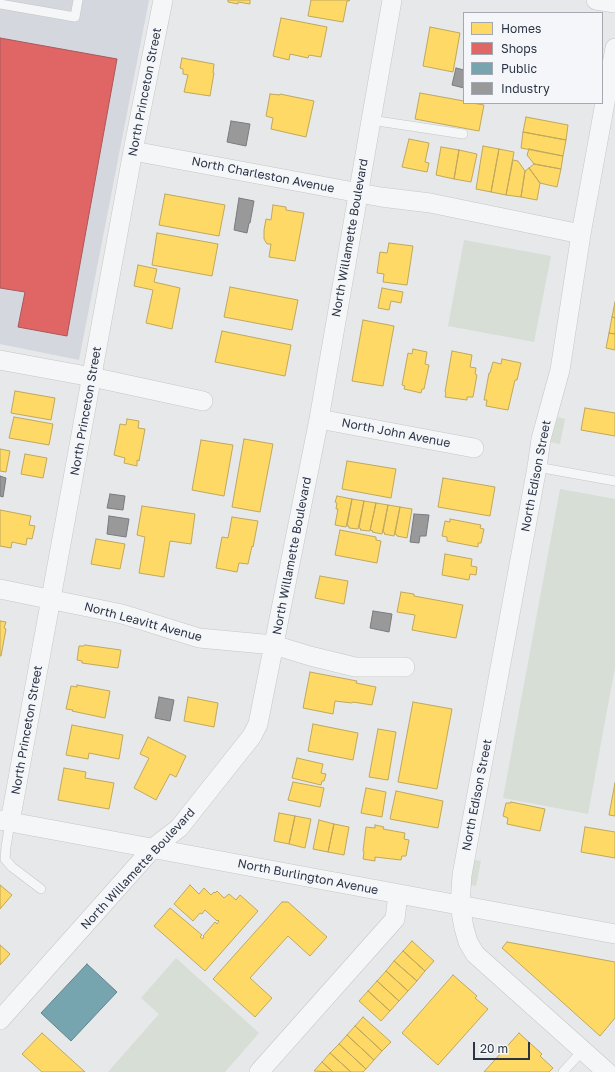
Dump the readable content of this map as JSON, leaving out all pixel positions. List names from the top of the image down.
{
  "streets": {
    "street": [
      "North Princeton Street",
      "North Charleston Avenue",
      "North Willamette Boulevard",
      "North John Avenue",
      "North Edison Street",
      "North Leavitt Avenue",
      "North Burlington Avenue"
    ]
  },
  "crossings": [
    ["North Princeton Street", "North Charleston Avenue"],
    ["North Princeton Street", "North Leavitt Avenue"],
    ["North Princeton Street", "North Burlington Avenue"],
    ["North Charleston Avenue", "North Willamette Boulevard"],
    ["North Charleston Avenue", "North Edison Street"],
    ["North Willamette Boulevard", "North John Avenue"],
    ["North Willamette Boulevard", "North Leavitt Avenue"],
    ["North Willamette Boulevard", "North Burlington Avenue"],
    ["North Edison Street", "North Burlington Avenue"]
  ],
  "legend": [
    "Homes",
    "Shops",
    "Public",
    "Industry"
  ],
  "scale_bar": "20 m"
}
